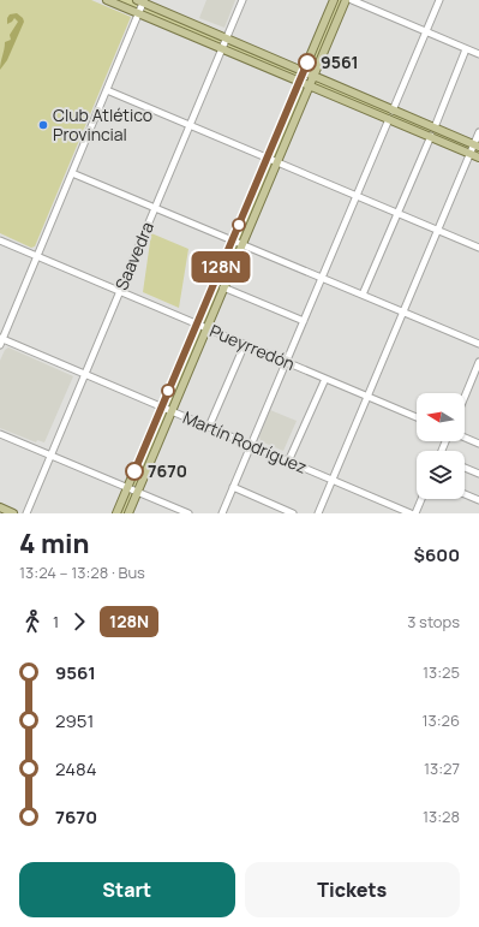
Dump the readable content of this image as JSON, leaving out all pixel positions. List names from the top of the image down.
{
  "streets": {
    "street": ["Saavedra", "Pueyrredón", "Martín Rodríguez"]
  },
  "crossings": [
    ["Saavedra", "Pueyrredón"],
    ["Saavedra", "Martín Rodríguez"]
  ],
  "places": ["9561", "Club Atlético Provincial", "7670"],
  "lines": ["bus line 128N"],
  "north": "left",
  "page": {
    "on_map": "128N",
    "heading": ["4 min", "13:24 – 13:28 · Bus", "$600"],
    "legs": ["1", "128N", "3 stops"],
    "list": [
      {
        "name": "9561",
        "value": "13:25"
      },
      {
        "name": "2951",
        "value": "13:26"
      },
      {
        "name": "2484",
        "value": "13:27"
      },
      {
        "name": "7670",
        "value": "13:28"
      }
    ],
    "buttons": ["Start", "Tickets"]
  }
}
